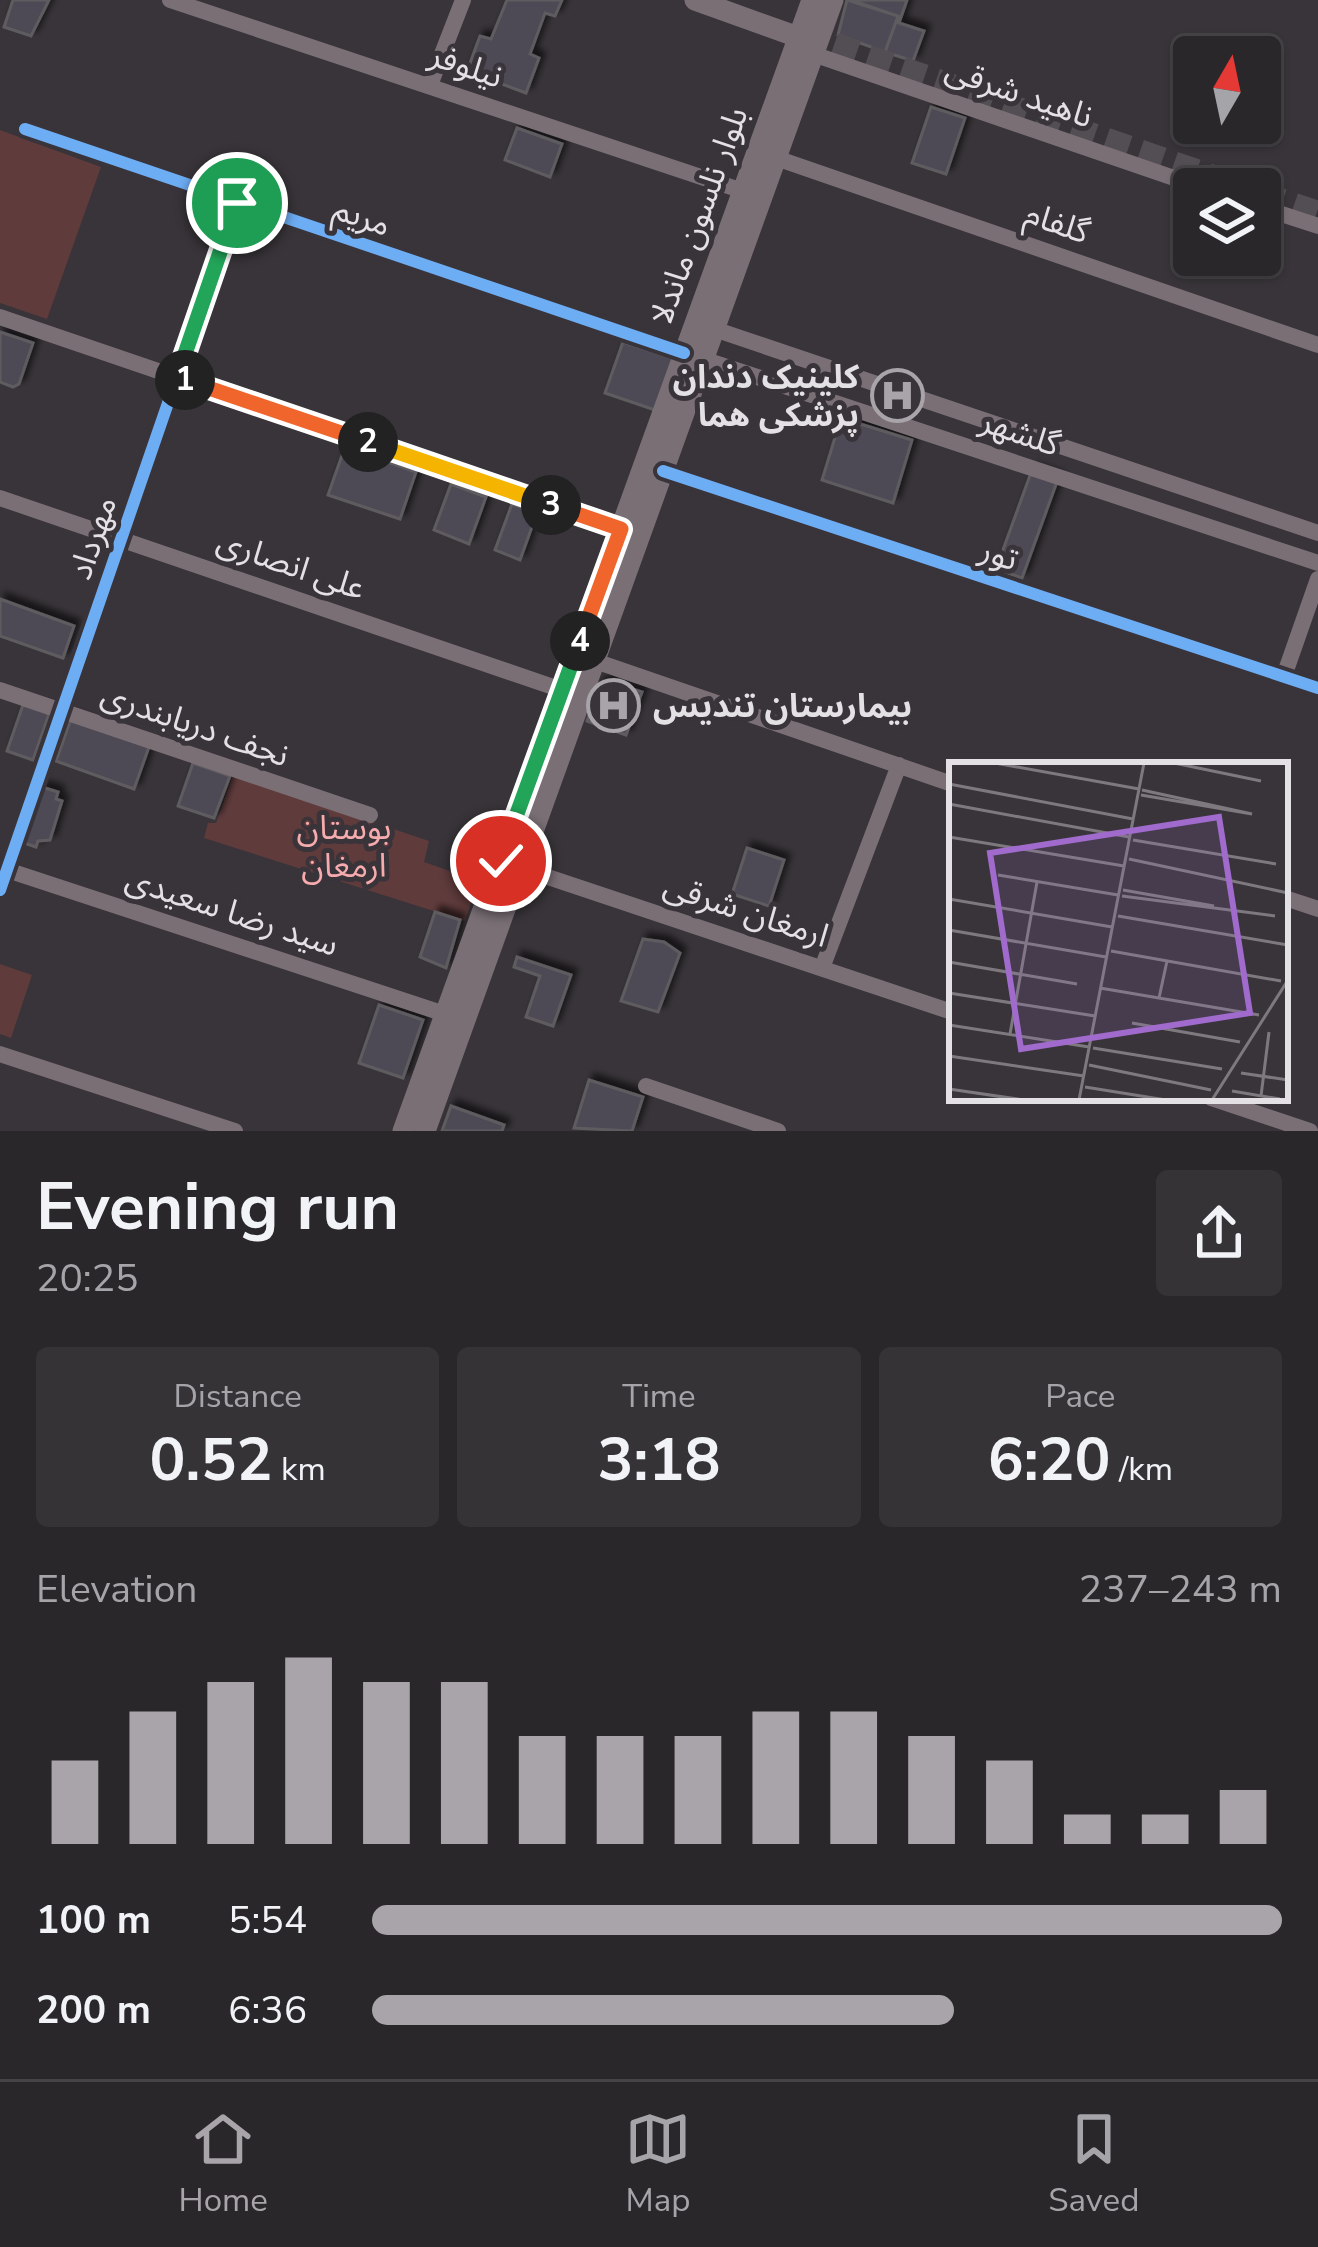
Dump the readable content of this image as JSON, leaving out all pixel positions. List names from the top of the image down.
{
  "streets": {
    "main road": ["بلوار نلسون ماندلا"],
    "street": [
      "نیلوفر",
      "ناهید شرقی",
      "مریم",
      "گلفام",
      "گلشهر",
      "مهرداد",
      "تور",
      "علی انصاری",
      "نجف دریابندری",
      "ارمغان شرقی",
      "سید رضا سعیدی"
    ]
  },
  "crossings": [
    ["نیلوفر", "بلوار نلسون ماندلا"],
    ["ناهید شرقی", "بلوار نلسون ماندلا"],
    ["بلوار نلسون ماندلا", "مریم"],
    ["بلوار نلسون ماندلا", "گلفام"],
    ["بلوار نلسون ماندلا", "گلشهر"],
    ["بلوار نلسون ماندلا", "تور"],
    ["بلوار نلسون ماندلا", "علی انصاری"],
    ["بلوار نلسون ماندلا", "ارمغان شرقی"],
    ["بلوار نلسون ماندلا", "سید رضا سعیدی"],
    ["مریم", "گلشهر"],
    ["مریم", "مهرداد"],
    ["مهرداد", "علی انصاری"],
    ["مهرداد", "نجف دریابندری"],
    ["مهرداد", "سید رضا سعیدی"]
  ],
  "parks": ["بوستان ارمغان"],
  "places": {
    "hospital": ["کلینیک دندان پزشکی هما", "بیمارستان تندیس"]
  },
  "north": "top",
  "page": {
    "pins": [
      "1",
      "2",
      "3",
      "4"
    ],
    "heading": ["Evening run", "20:25"],
    "stats": [
      ["Distance", "0.52 km"],
      ["Time", "3:18"],
      ["Pace", "6:20 /km"]
    ],
    "chart": ["Elevation", "237–243 m"],
    "list": [
      {
        "name": "100 m",
        "note": "5:54"
      },
      {
        "name": "200 m",
        "note": "6:36"
      }
    ],
    "tabs": ["Home", "Map", "Saved"]
  }
}
